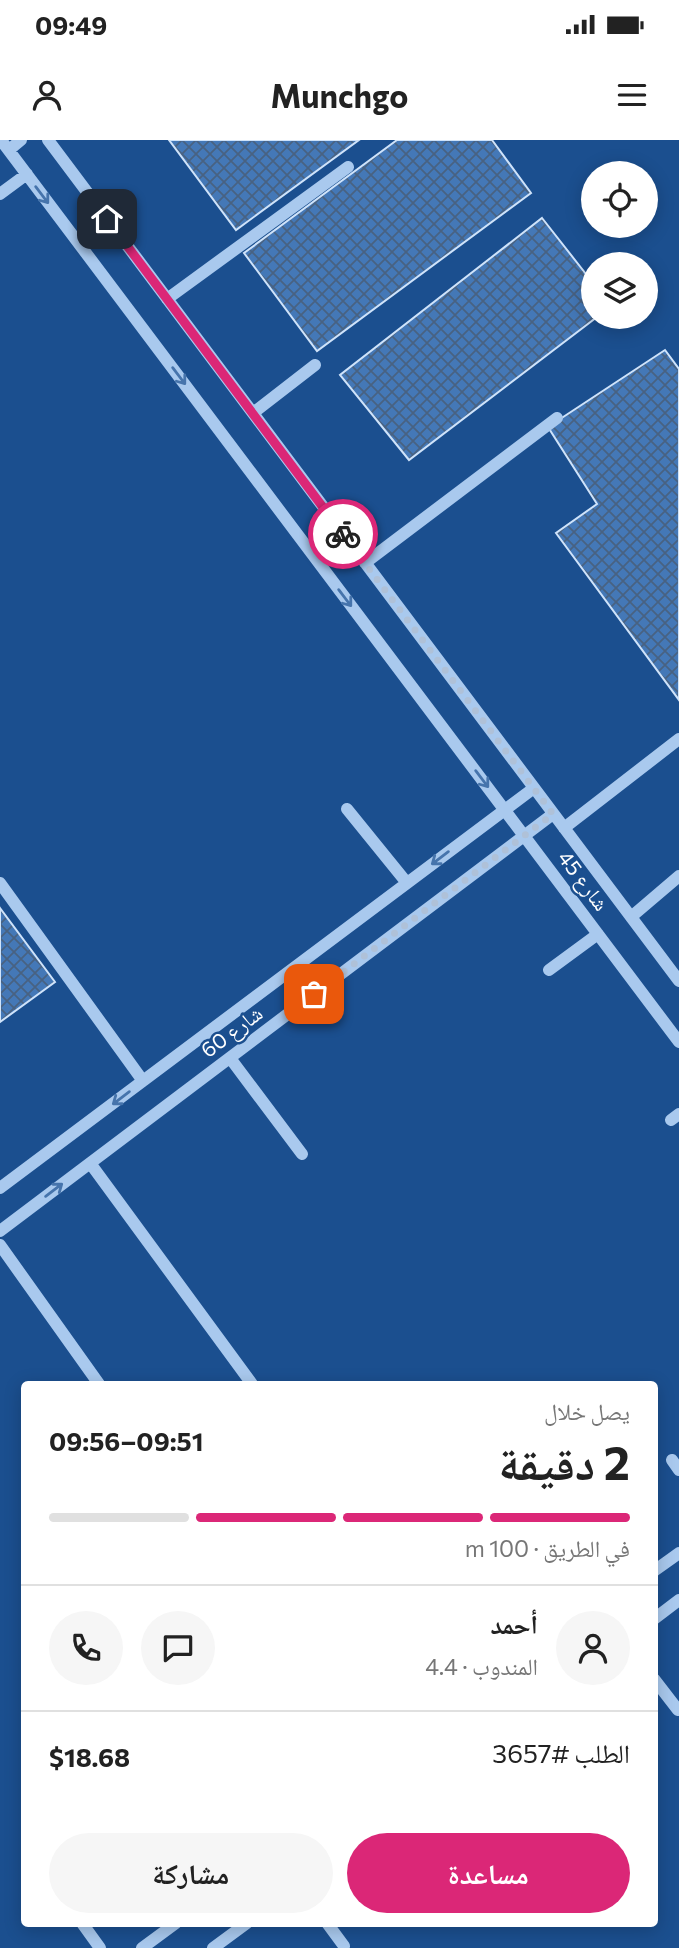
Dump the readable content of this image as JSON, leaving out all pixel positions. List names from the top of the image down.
{
  "streets": {
    "lane": ["شارع 45", "شارع 60"]
  },
  "crossings": [
    ["شارع 45", "شارع 60"]
  ],
  "page": {
    "status": "09:49",
    "header": "Munchgo",
    "heading": ["2 دقيقة", "يصل خلال", "09:51–09:56"],
    "panel": [
      "أحمد",
      "المندوب · 4.4",
      "الطلب #3657",
      "$18.68"
    ],
    "bar": "في الطريق · 100 m",
    "buttons": ["مساعدة", "مشاركة"]
  }
}
